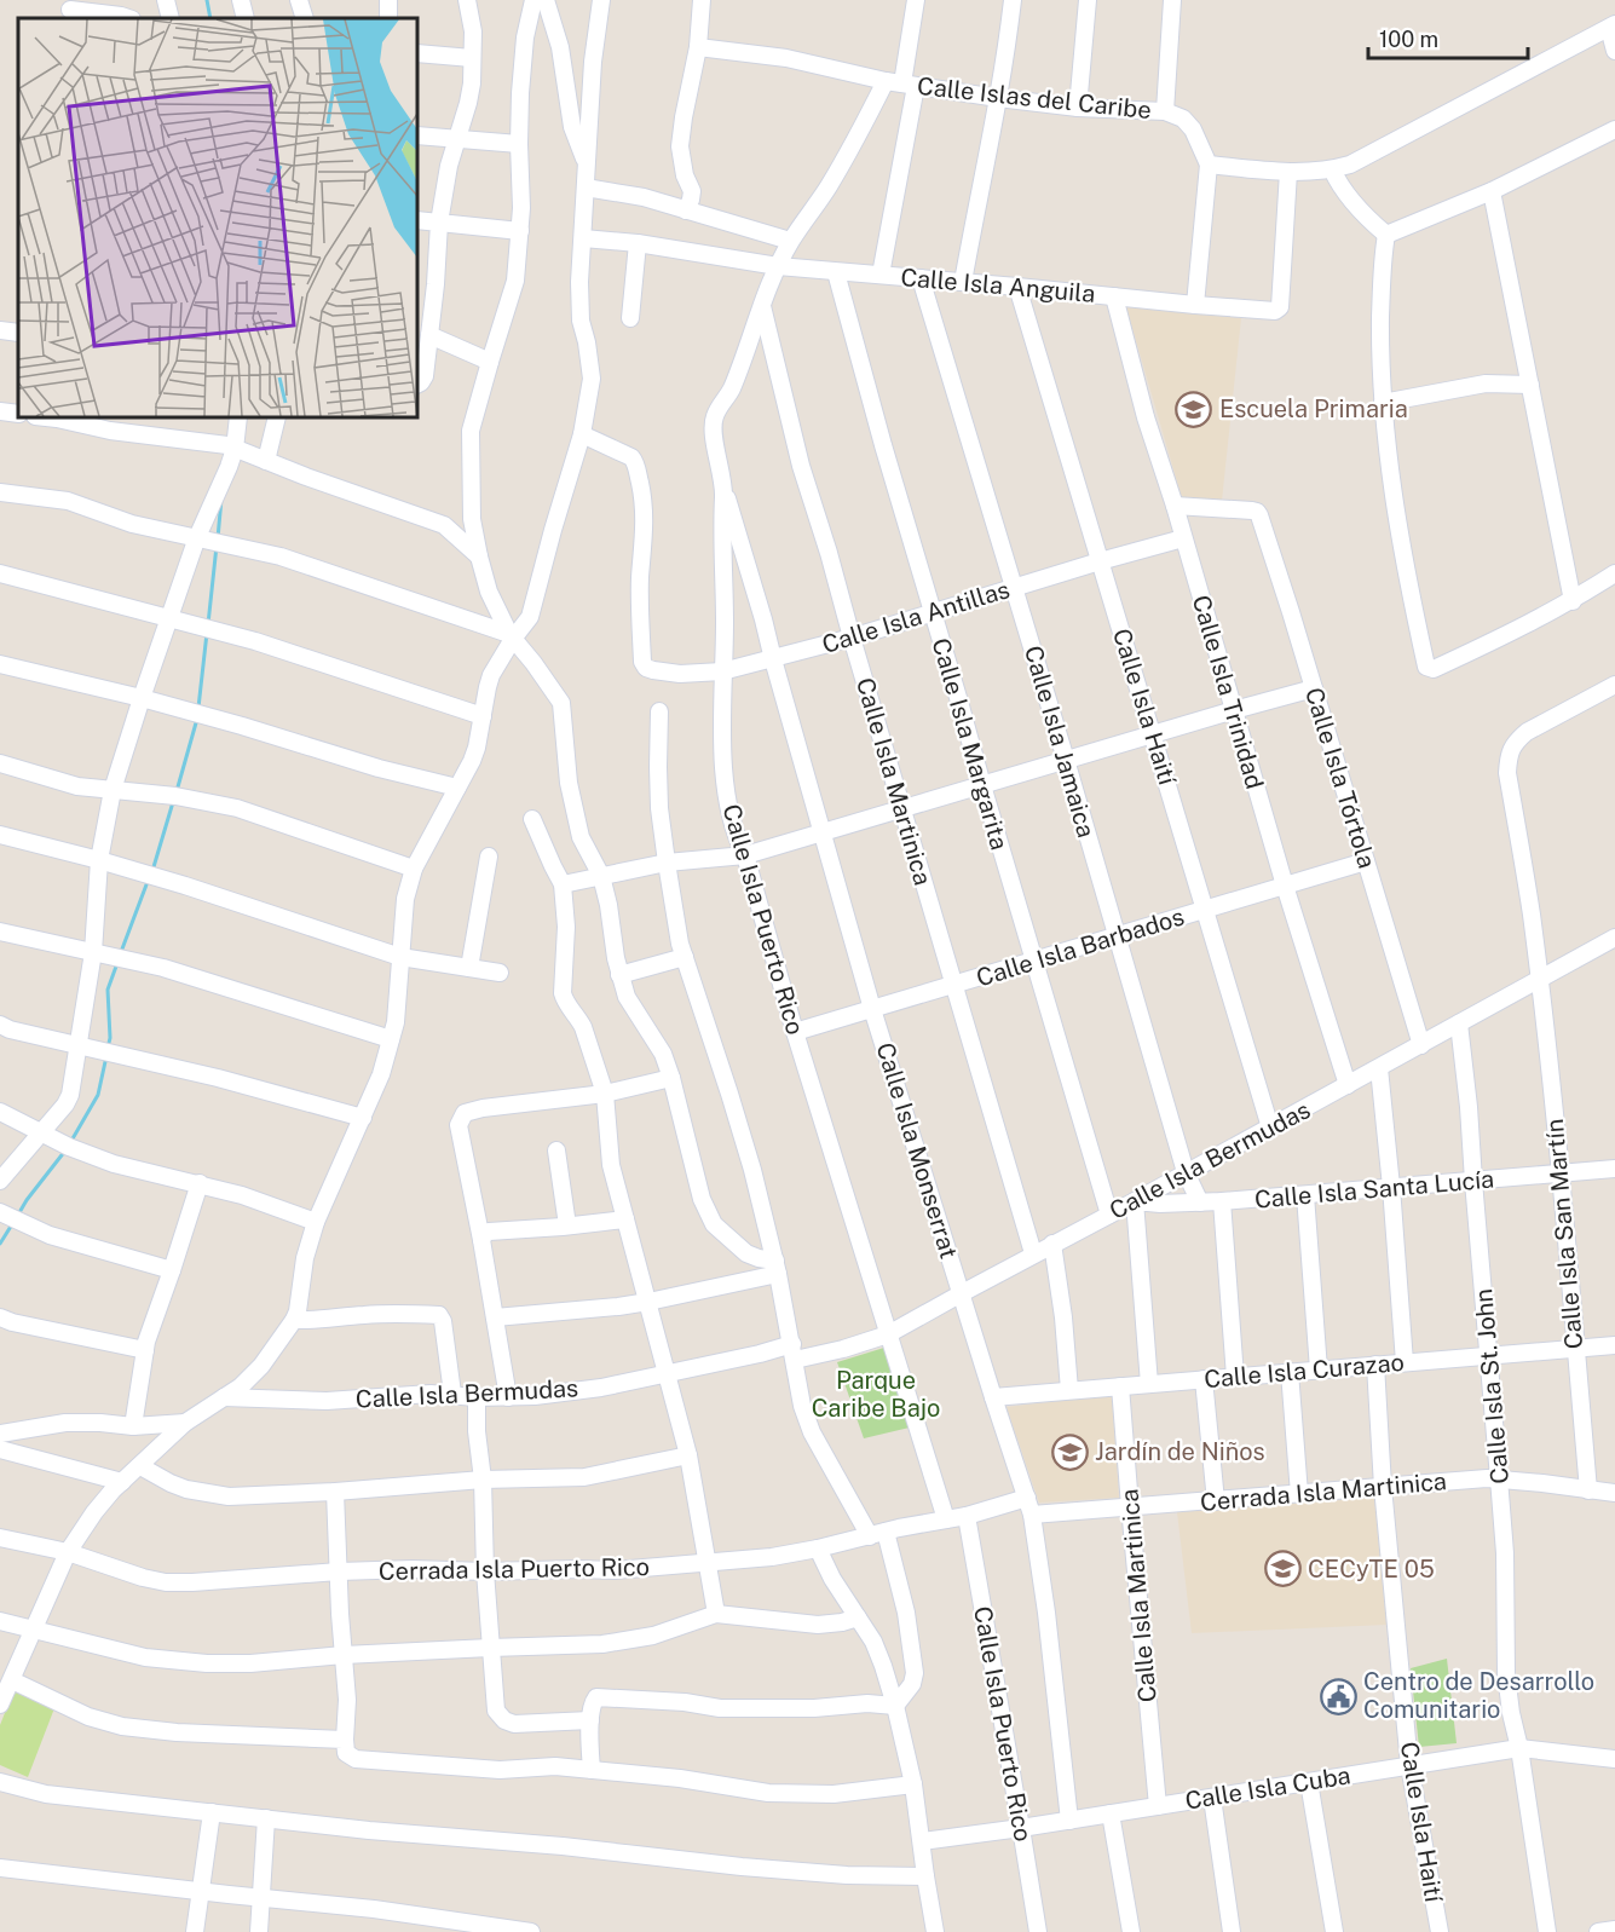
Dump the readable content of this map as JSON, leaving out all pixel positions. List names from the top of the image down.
{
  "streets": {
    "street": [
      "Calle Islas del Caribe",
      "Calle Isla Anguila",
      "Calle Isla Antillas",
      "Calle Isla Trinidad",
      "Calle Isla Haití",
      "Calle Isla Jamaica",
      "Calle Isla Margarita",
      "Calle Isla Tórtola",
      "Calle Isla Martinica",
      "Calle Isla Puerto Rico",
      "Calle Isla Barbados",
      "Calle Isla Monserrat",
      "Calle Isla Bermudas",
      "Calle Isla Santa Lucía",
      "Calle Isla San Martín",
      "Calle Isla Curazao",
      "Calle Isla St. John",
      "Cerrada Isla Martinica",
      "Cerrada Isla Puerto Rico",
      "Calle Isla Cuba"
    ]
  },
  "crossings": [
    ["Calle Islas del Caribe", "Calle Isla Puerto Rico"],
    ["Calle Isla Anguila", "Calle Isla Trinidad"],
    ["Calle Isla Anguila", "Calle Isla Haití"],
    ["Calle Isla Anguila", "Calle Isla Jamaica"],
    ["Calle Isla Anguila", "Calle Isla Margarita"],
    ["Calle Isla Anguila", "Calle Isla Puerto Rico"],
    ["Calle Isla Antillas", "Calle Isla Trinidad"],
    ["Calle Isla Antillas", "Calle Isla Haití"],
    ["Calle Isla Antillas", "Calle Isla Jamaica"],
    ["Calle Isla Antillas", "Calle Isla Margarita"],
    ["Calle Isla Antillas", "Calle Isla Martinica"],
    ["Calle Isla Antillas", "Calle Isla Puerto Rico"],
    ["Calle Isla Antillas", "Calle Isla Monserrat"],
    ["Calle Isla Trinidad", "Calle Isla Tórtola"],
    ["Calle Isla Trinidad", "Calle Isla Barbados"],
    ["Calle Isla Trinidad", "Calle Isla Bermudas"],
    ["Calle Isla Haití", "Calle Isla Barbados"],
    ["Calle Isla Haití", "Calle Isla Bermudas"],
    ["Calle Isla Haití", "Calle Isla Curazao"],
    ["Calle Isla Haití", "Cerrada Isla Martinica"],
    ["Calle Isla Haití", "Calle Isla Cuba"],
    ["Calle Isla Jamaica", "Calle Isla Barbados"],
    ["Calle Isla Jamaica", "Calle Isla Bermudas"],
    ["Calle Isla Jamaica", "Calle Isla Santa Lucía"],
    ["Calle Isla Margarita", "Calle Isla Barbados"],
    ["Calle Isla Margarita", "Calle Isla Bermudas"],
    ["Calle Isla Tórtola", "Calle Isla Barbados"],
    ["Calle Isla Tórtola", "Calle Isla Bermudas"],
    ["Calle Isla Martinica", "Calle Isla Puerto Rico"],
    ["Calle Isla Martinica", "Calle Isla Barbados"],
    ["Calle Isla Martinica", "Calle Isla Bermudas"],
    ["Calle Isla Martinica", "Calle Isla Curazao"],
    ["Calle Isla Martinica", "Cerrada Isla Martinica"],
    ["Calle Isla Martinica", "Calle Isla Cuba"],
    ["Calle Isla Puerto Rico", "Calle Isla Barbados"],
    ["Calle Isla Puerto Rico", "Calle Isla Monserrat"],
    ["Calle Isla Puerto Rico", "Calle Isla Bermudas"],
    ["Calle Isla Puerto Rico", "Cerrada Isla Puerto Rico"],
    ["Calle Isla Puerto Rico", "Calle Isla Cuba"],
    ["Calle Isla Barbados", "Calle Isla Monserrat"],
    ["Calle Isla Monserrat", "Calle Isla Bermudas"],
    ["Calle Isla Monserrat", "Calle Isla Curazao"],
    ["Calle Isla Monserrat", "Cerrada Isla Martinica"],
    ["Calle Isla Monserrat", "Cerrada Isla Puerto Rico"],
    ["Calle Isla Monserrat", "Calle Isla Cuba"],
    ["Calle Isla Bermudas", "Calle Isla Santa Lucía"],
    ["Calle Isla Bermudas", "Calle Isla San Martín"],
    ["Calle Isla Bermudas", "Calle Isla St. John"],
    ["Calle Isla Santa Lucía", "Calle Isla San Martín"],
    ["Calle Isla Santa Lucía", "Calle Isla St. John"],
    ["Calle Isla San Martín", "Calle Isla Curazao"],
    ["Calle Isla San Martín", "Cerrada Isla Martinica"],
    ["Calle Isla Curazao", "Calle Isla St. John"],
    ["Calle Isla St. John", "Cerrada Isla Martinica"],
    ["Calle Isla St. John", "Calle Isla Cuba"]
  ],
  "parks": ["Parque Caribe Bajo"],
  "places": {
    "school or university": ["Escuela Primaria", "Jardín de Niños", "CECyTE 05"],
    "public building": ["Centro de Desarrollo Comunitario"]
  },
  "scale_bar": "100 m"
}
